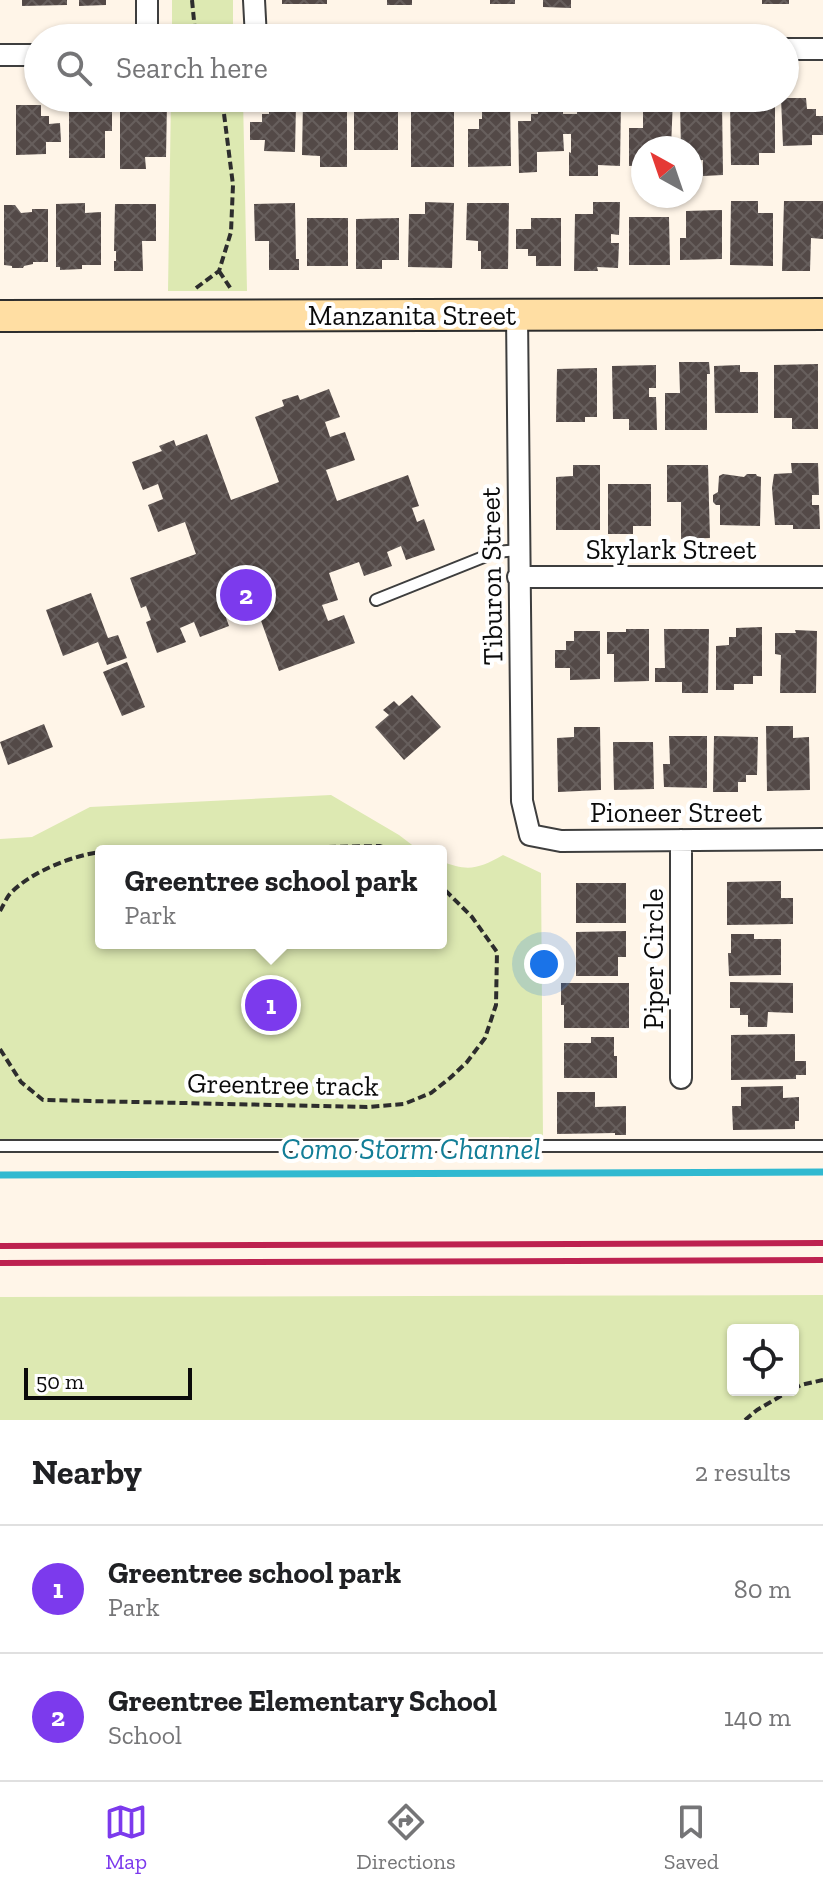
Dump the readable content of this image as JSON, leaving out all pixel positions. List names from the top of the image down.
{
  "streets": {
    "street": [
      "Manzanita Street",
      "Skylark Street",
      "Tiburon Street",
      "Pioneer Street",
      "Piper Circle"
    ],
    "path": ["Greentree track"]
  },
  "crossings": [
    ["Manzanita Street", "Tiburon Street"],
    ["Skylark Street", "Tiburon Street"],
    ["Tiburon Street", "Pioneer Street"],
    ["Pioneer Street", "Piper Circle"]
  ],
  "water": ["Como Storm Channel"],
  "scale_bar": "50 m",
  "north": "top left",
  "page": {
    "search": "Search here",
    "pins": ["2", "1"],
    "popup": ["Greentree school park", "Park"],
    "scale": "50 m",
    "heading": ["Nearby", "2 results"],
    "list": [
      {
        "mark": "1",
        "name": "Greentree school park",
        "note": "Park",
        "value": "80 m"
      },
      {
        "mark": "2",
        "name": "Greentree Elementary School",
        "note": "School",
        "value": "140 m"
      }
    ],
    "nav": ["Map", "Directions", "Saved"]
  }
}
